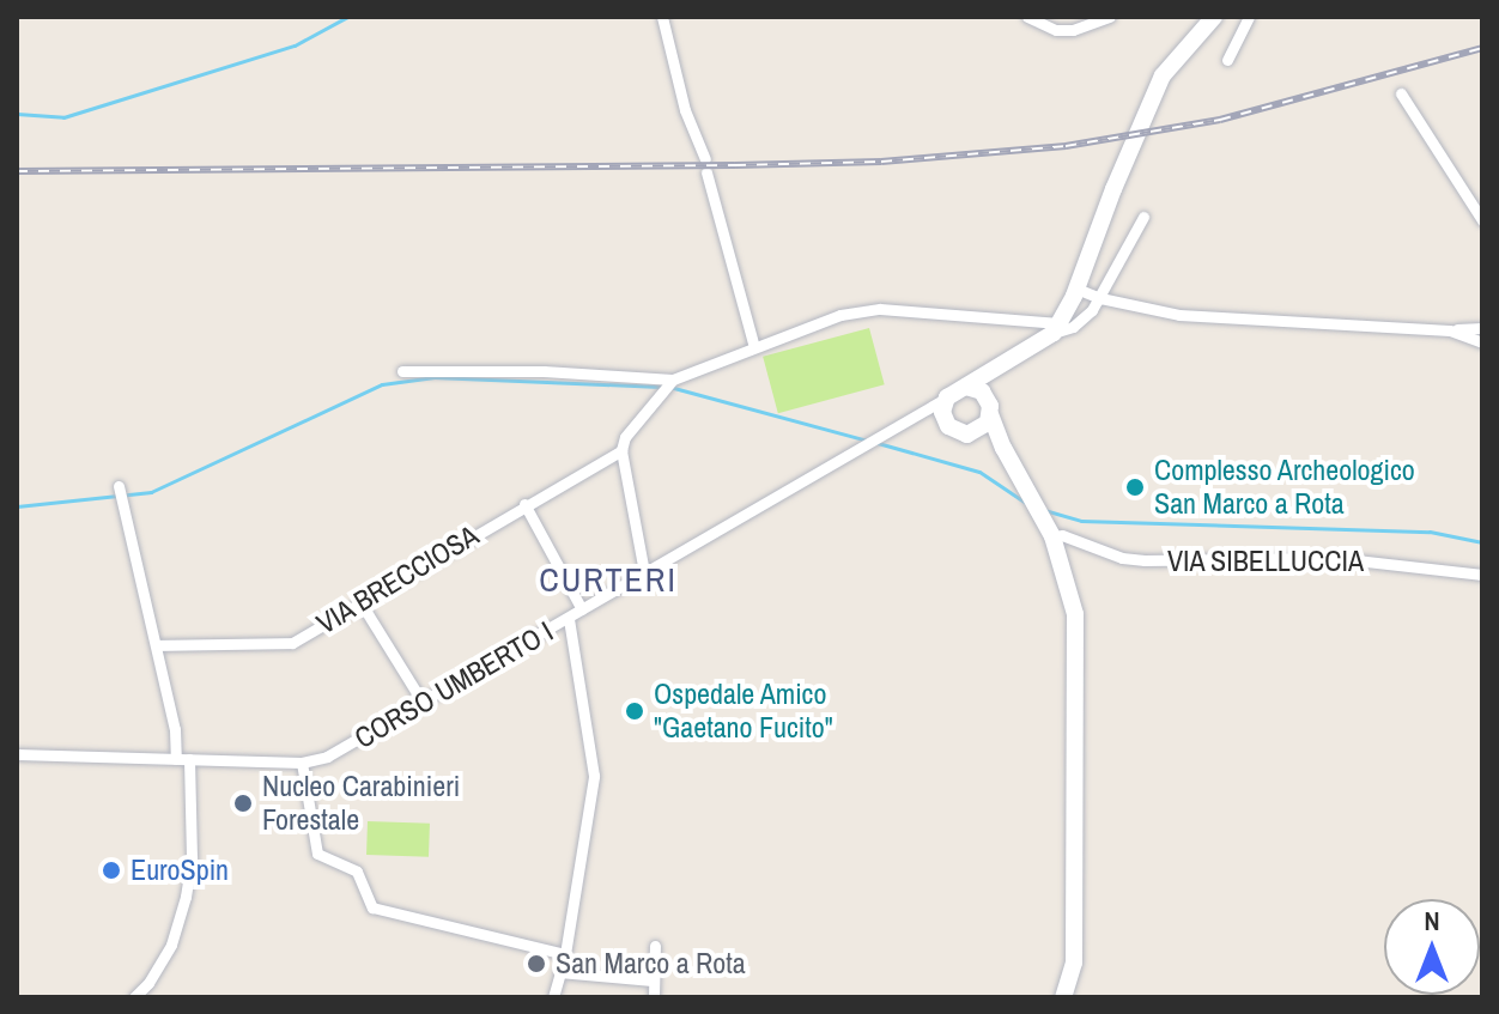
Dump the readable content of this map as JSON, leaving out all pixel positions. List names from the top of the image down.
{
  "streets": {
    "street": ["VIA SIBELLUCCIA", "VIA BRECCIOSA", "CORSO UMBERTO I"]
  },
  "districts": ["CURTERI"],
  "places": [
    "Complesso Archeologico San Marco a Rota",
    "Ospedale Amico \"Gaetano Fucito\"",
    "Nucleo Carabinieri Forestale",
    "EuroSpin",
    "San Marco a Rota"
  ],
  "north": "top"
}
